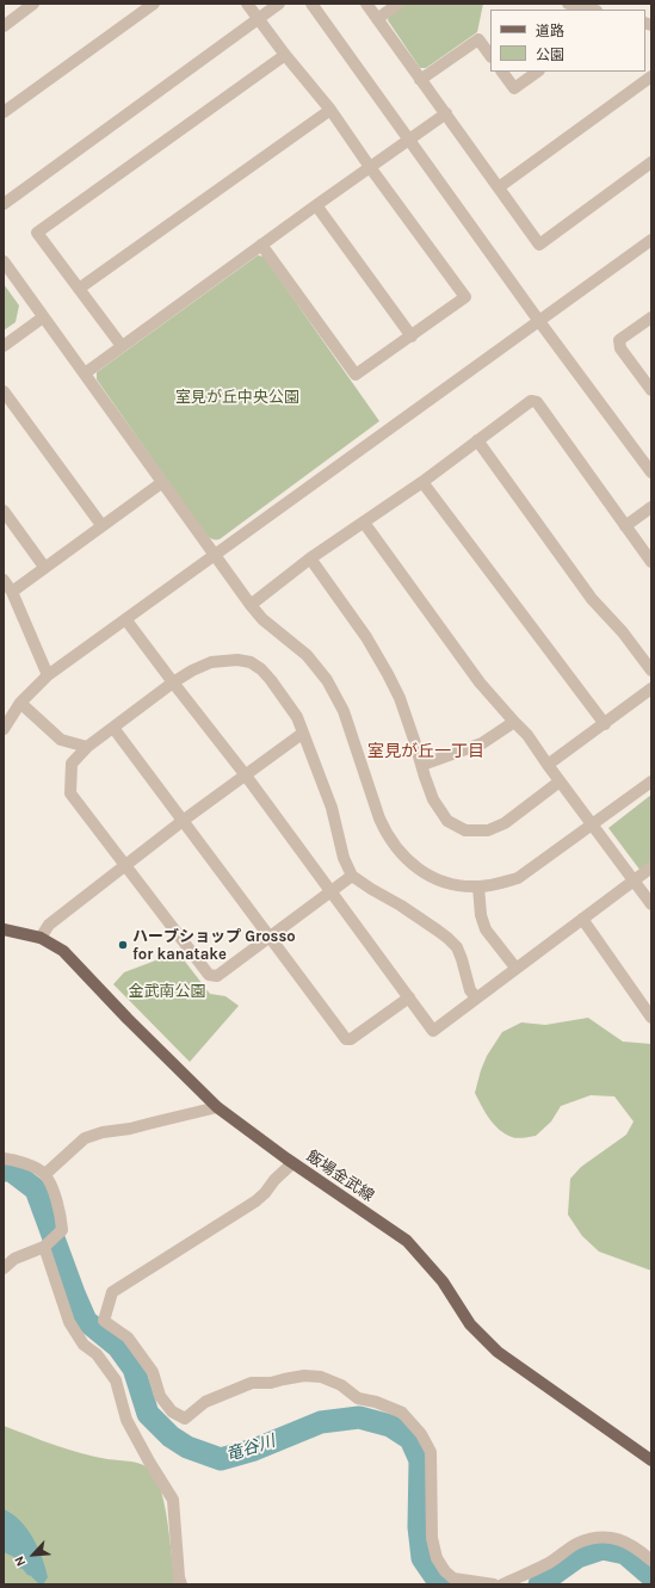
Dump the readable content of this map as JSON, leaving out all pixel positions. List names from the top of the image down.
{
  "streets": {
    "main road": ["飯場金武線"]
  },
  "districts": ["室見が丘一丁目"],
  "water": ["竜谷川"],
  "parks": ["室見が丘中央公園", "金武南公園"],
  "places": ["ハーブショップ Grosso for kanatake"],
  "legend": ["道路", "公園"],
  "north": "bottom left"
}
